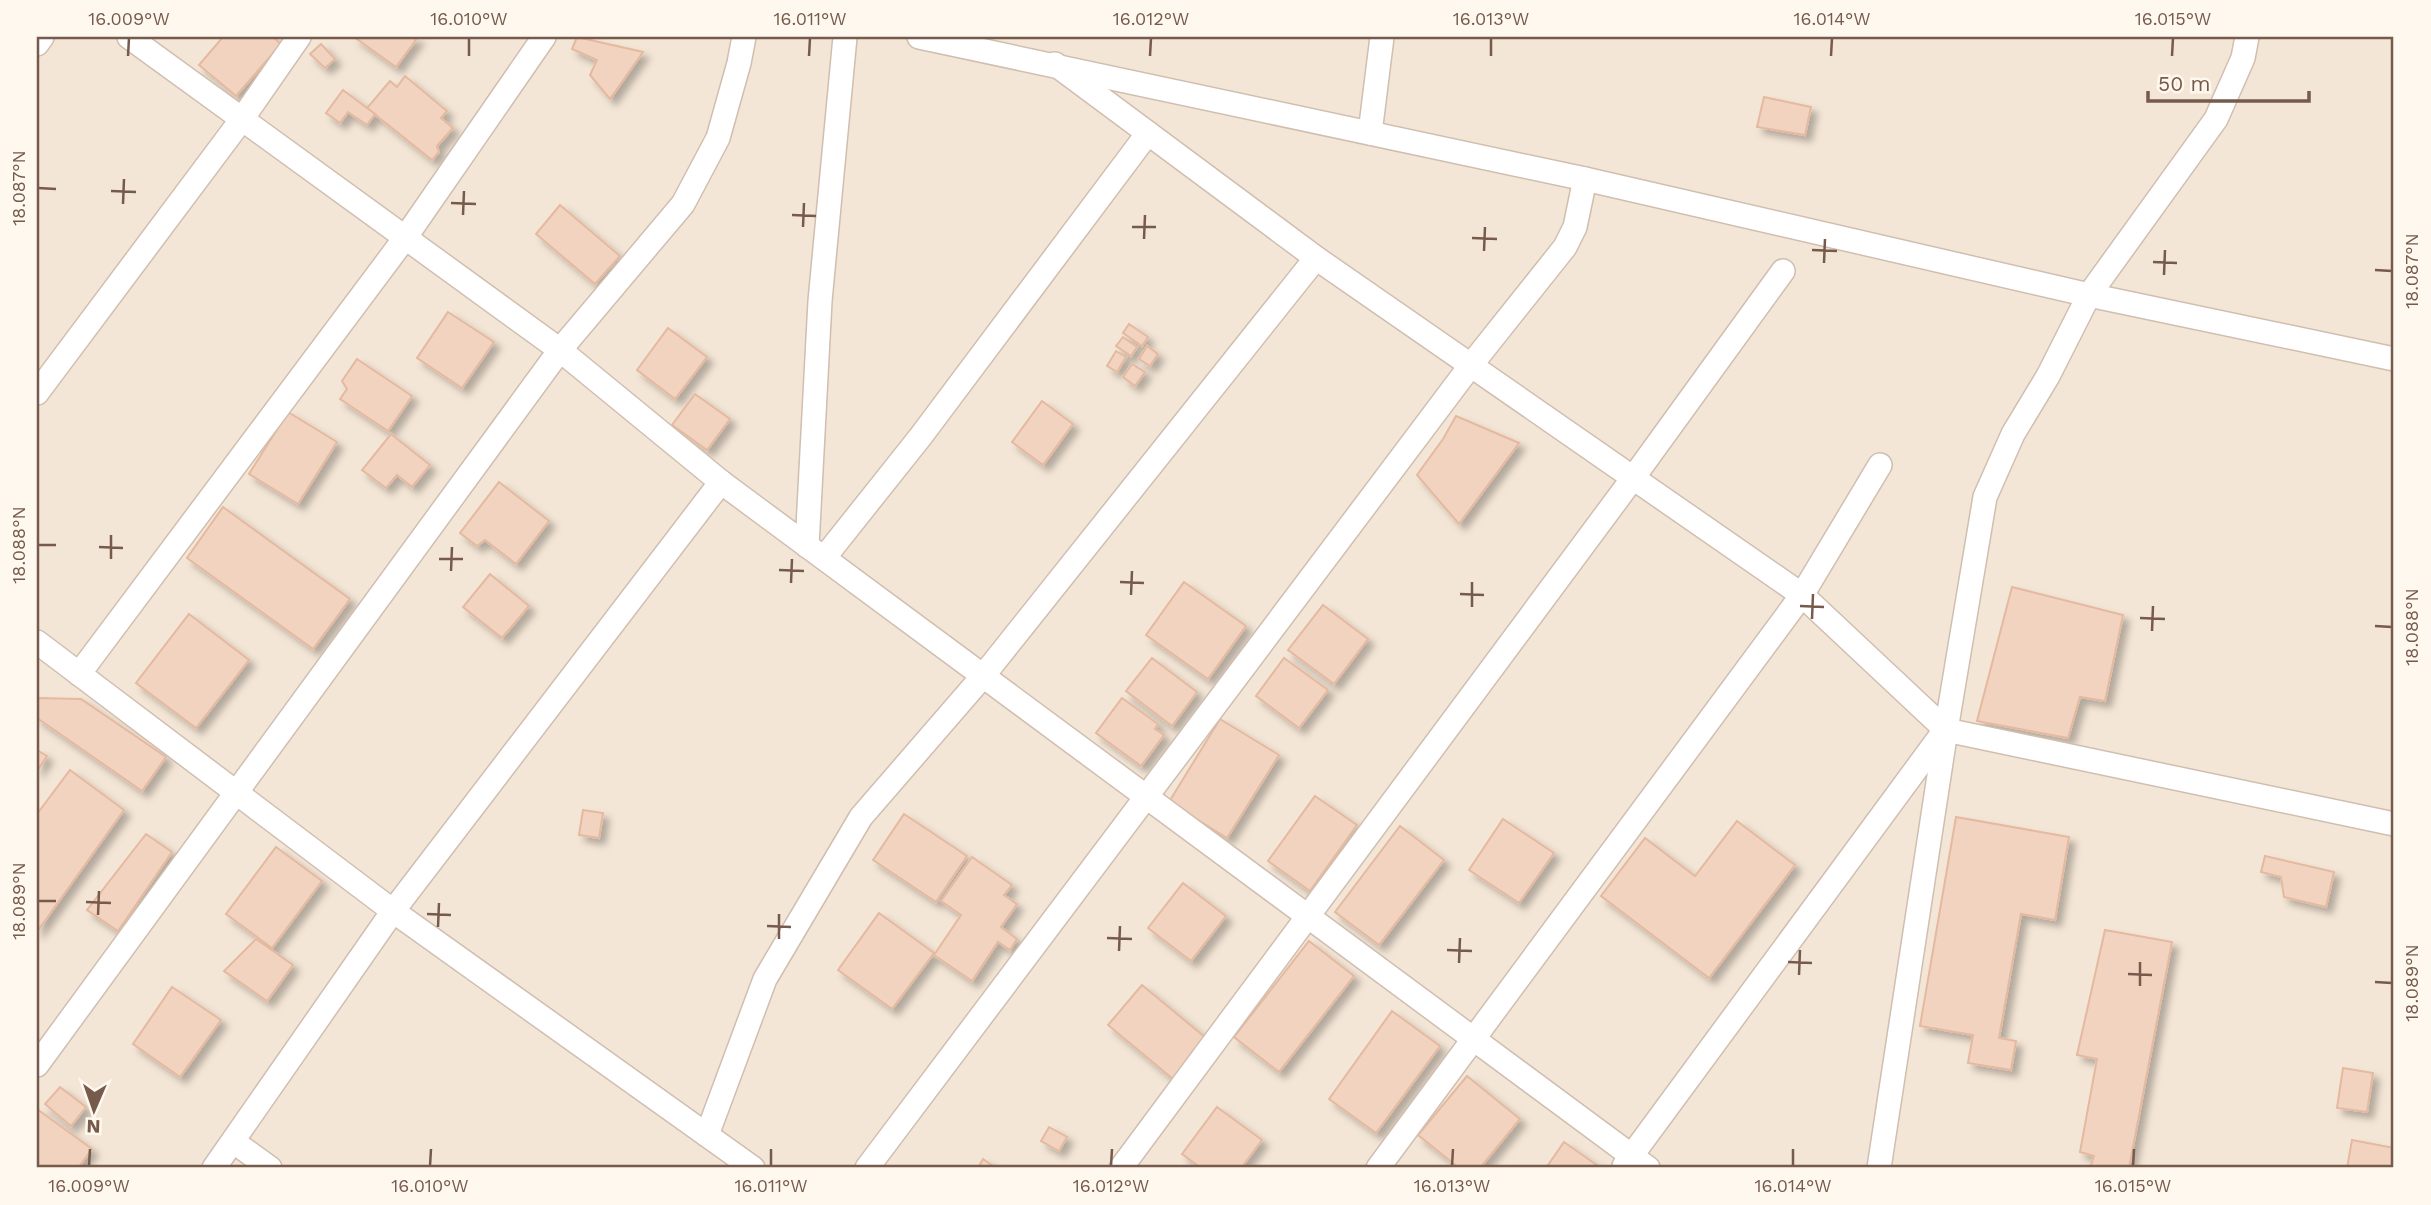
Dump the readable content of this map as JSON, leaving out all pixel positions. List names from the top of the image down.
{
  "scale_bar": "50 m",
  "north": "bottom",
  "coordinates": [
    "16.009°W",
    "16.010°W",
    "16.011°W",
    "16.012°W",
    "16.013°W",
    "16.014°W",
    "16.015°W",
    "18.087°N",
    "18.088°N",
    "18.089°N"
  ]
}
